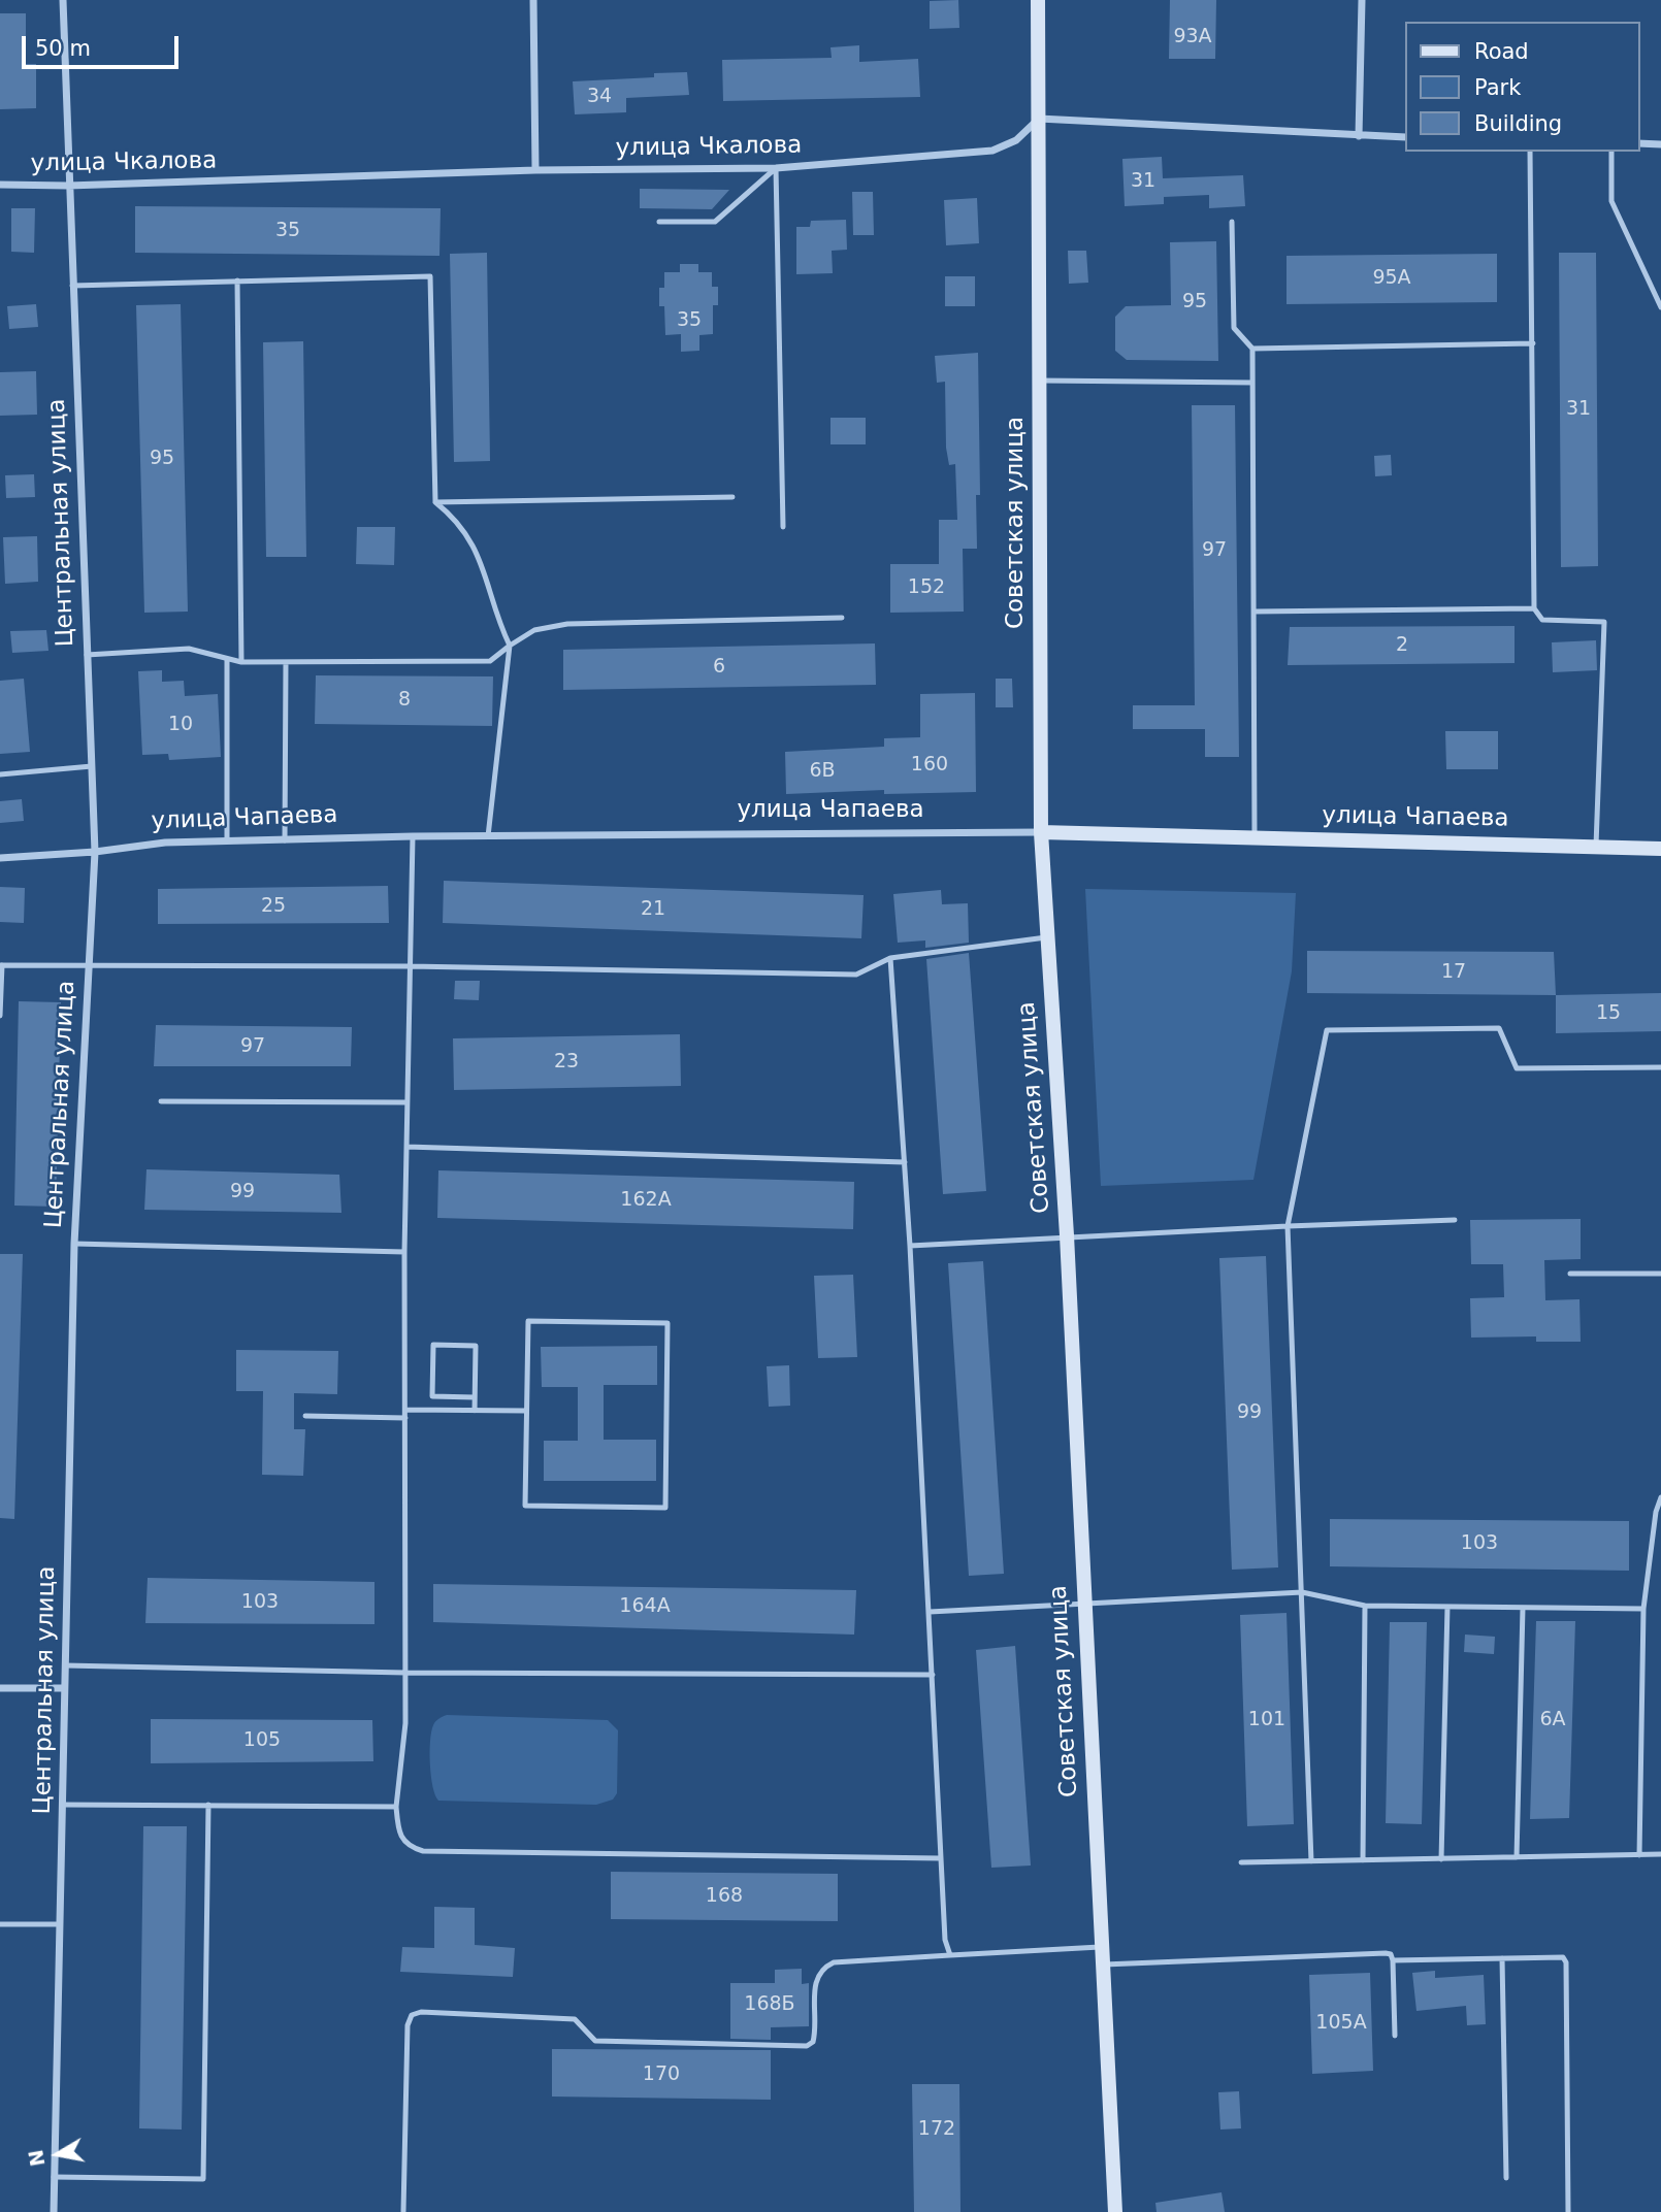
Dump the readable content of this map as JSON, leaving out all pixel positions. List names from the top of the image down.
{
  "streets": {
    "street": [
      "улица Чкалова",
      "Центральная улица",
      "Советская улица",
      "улица Чапаева"
    ]
  },
  "crossings": [
    ["улица Чкалова", "Центральная улица"],
    ["улица Чкалова", "Советская улица"],
    ["Центральная улица", "улица Чапаева"],
    ["Советская улица", "улица Чапаева"]
  ],
  "house_numbers": [
    "93А",
    "34",
    "31",
    "35",
    "95А",
    "95",
    "35",
    "31",
    "95",
    "97",
    "152",
    "2",
    "6",
    "8",
    "10",
    "160",
    "6В",
    "25",
    "21",
    "17",
    "15",
    "97",
    "23",
    "99",
    "162А",
    "99",
    "103",
    "103",
    "164А",
    "101",
    "6А",
    "105",
    "168",
    "168Б",
    "105А",
    "170",
    "172"
  ],
  "legend": ["Road", "Park", "Building"],
  "scale_bar": "50 m",
  "north": "left"
}
